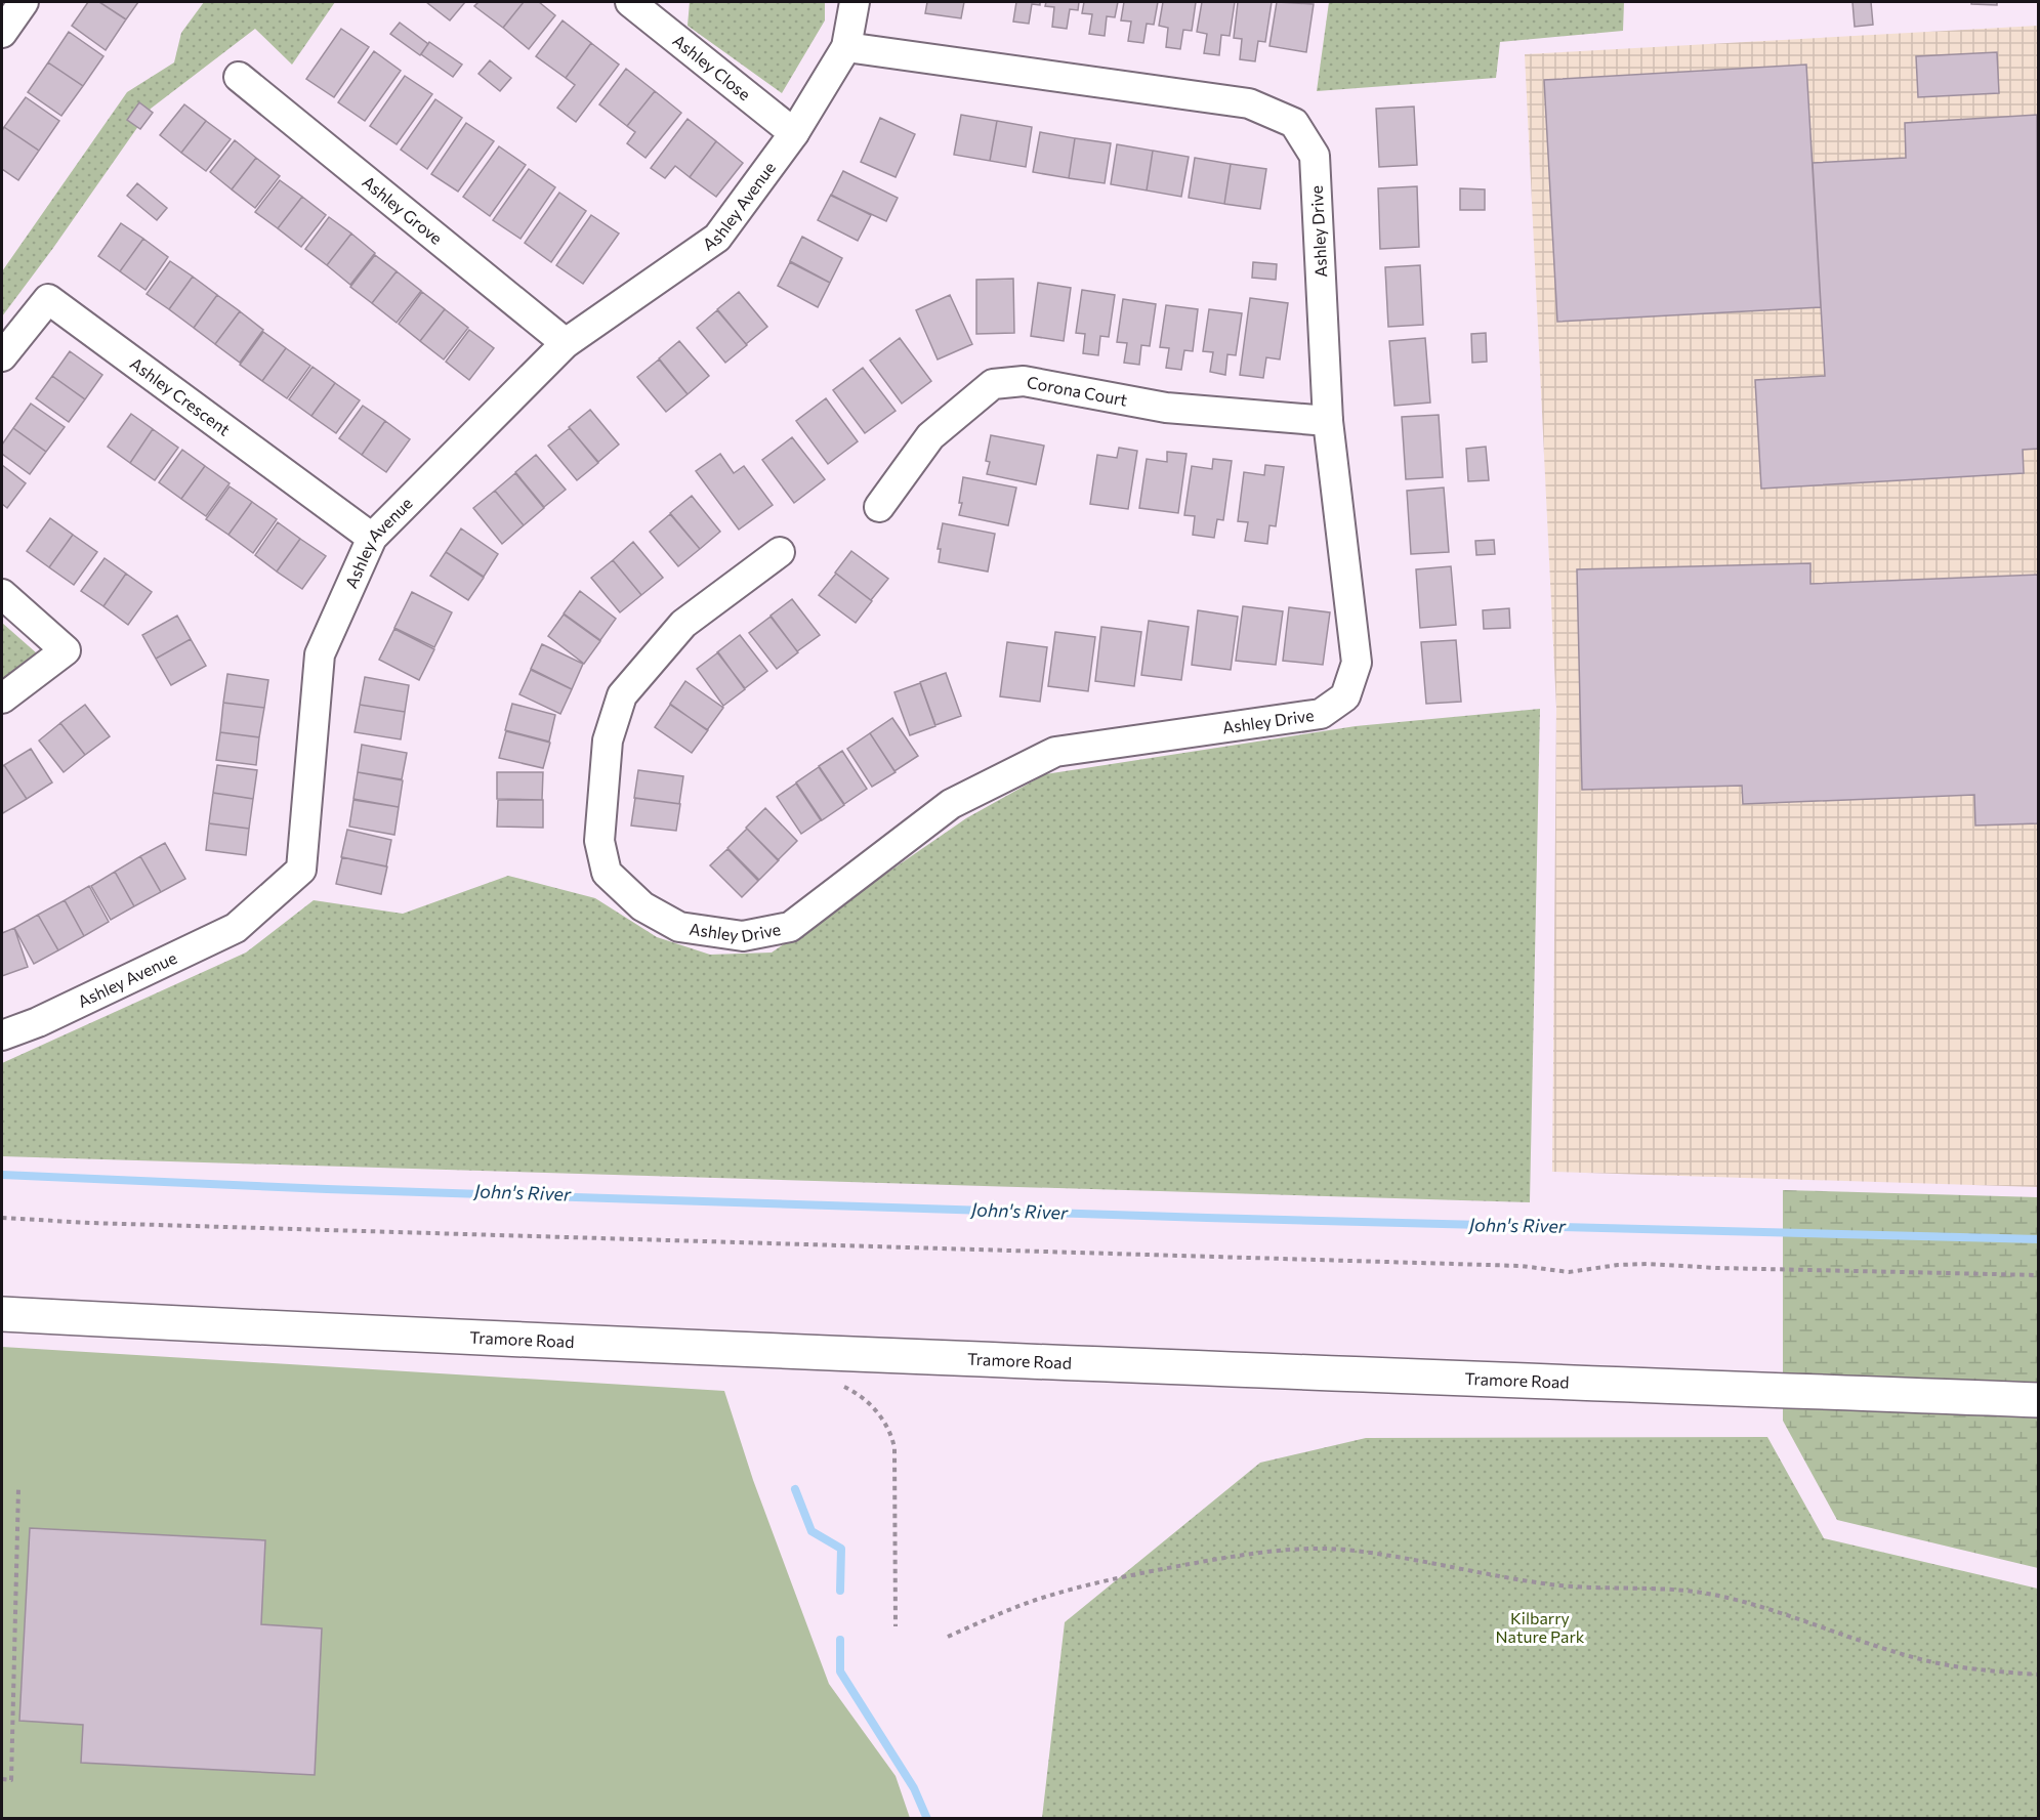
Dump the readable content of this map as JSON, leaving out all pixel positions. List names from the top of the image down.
{
  "streets": {
    "main road": ["Tramore Road"],
    "street": [
      "Ashley Close",
      "Ashley Avenue",
      "Ashley Grove",
      "Ashley Drive",
      "Corona Court",
      "Ashley Crescent"
    ]
  },
  "crossings": [
    ["Ashley Close", "Ashley Avenue"],
    ["Ashley Avenue", "Ashley Grove"],
    ["Ashley Avenue", "Ashley Drive"],
    ["Ashley Avenue", "Ashley Crescent"],
    ["Ashley Drive", "Corona Court"]
  ],
  "water": ["John's River"],
  "parks": ["Kilbarry Nature Park"]
}
